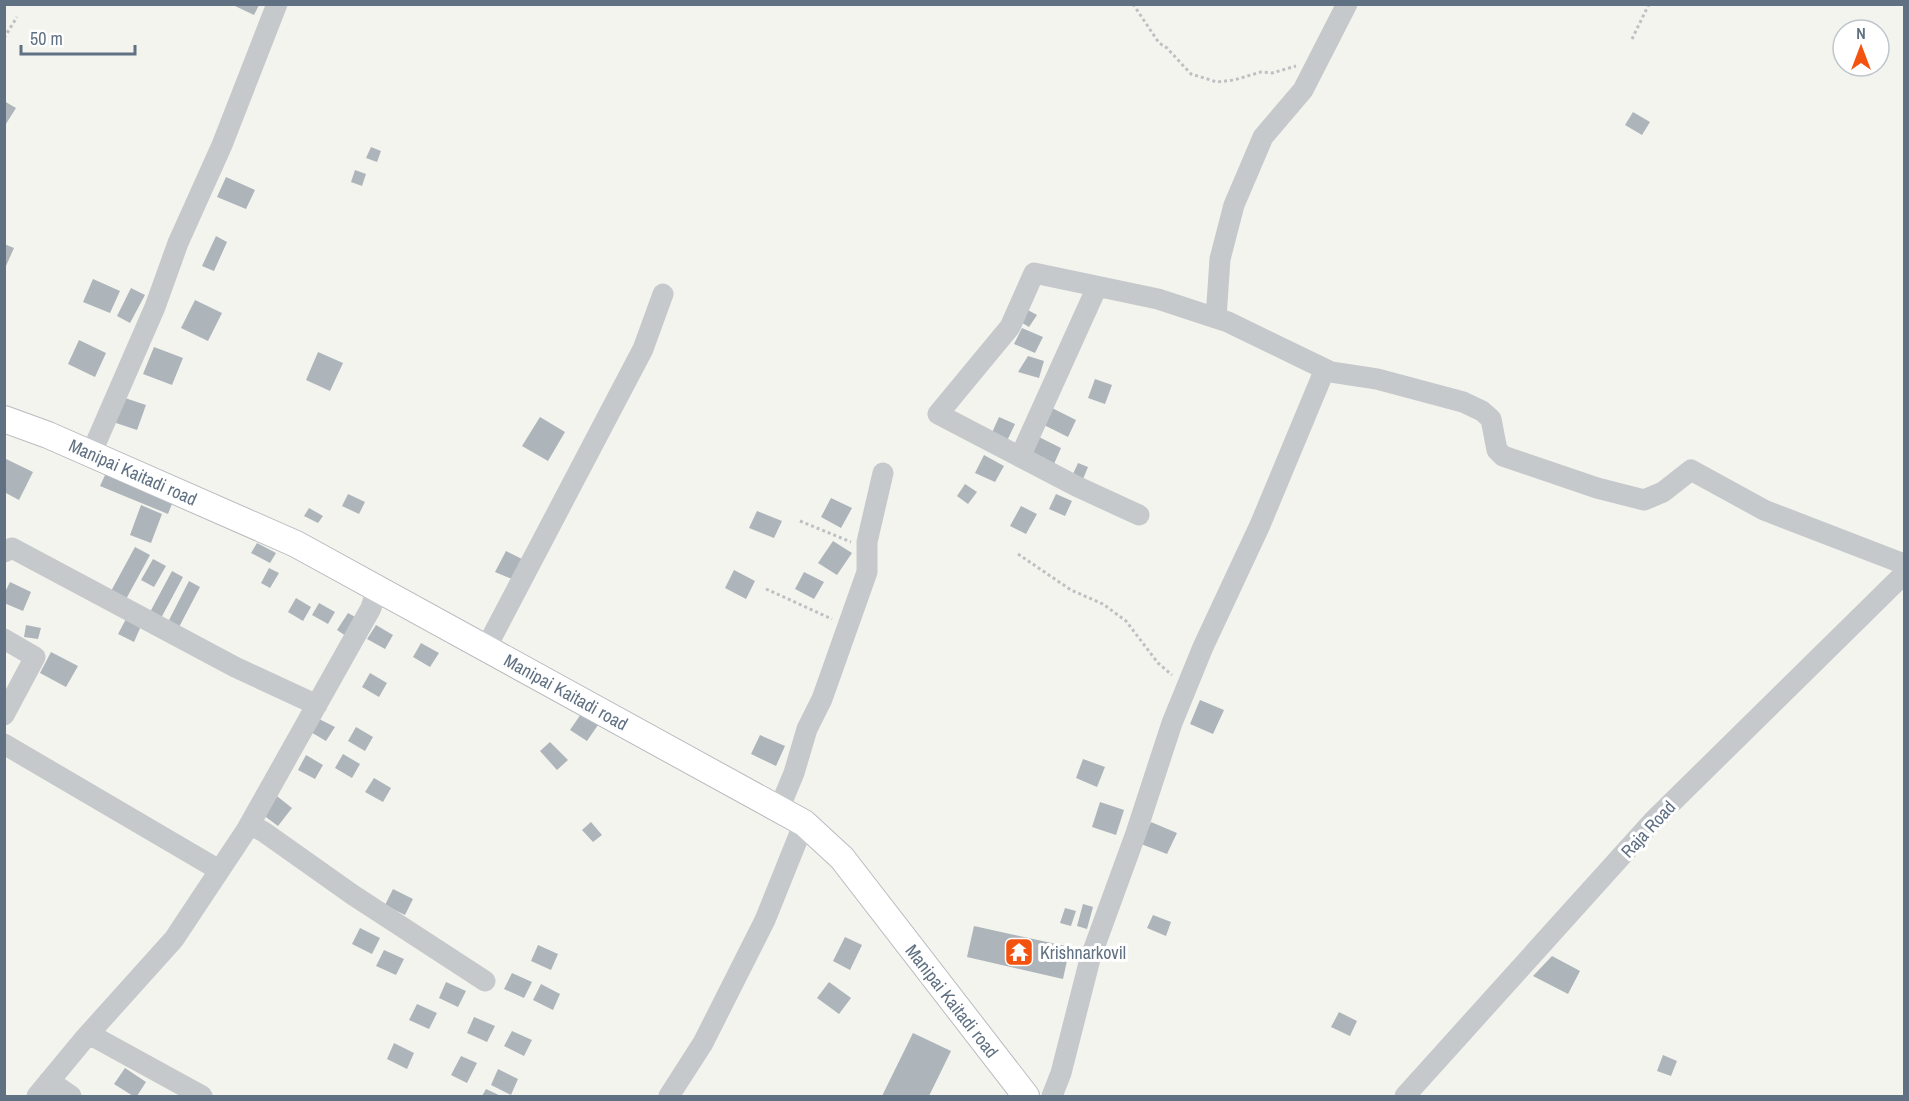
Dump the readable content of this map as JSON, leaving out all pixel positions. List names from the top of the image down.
{
  "streets": {
    "main road": ["Manipai Kaitadi road"],
    "street": ["Raja Road"]
  },
  "places": {
    "temple": ["Krishnarkovil"]
  },
  "scale_bar": "50 m",
  "north": "top"
}
